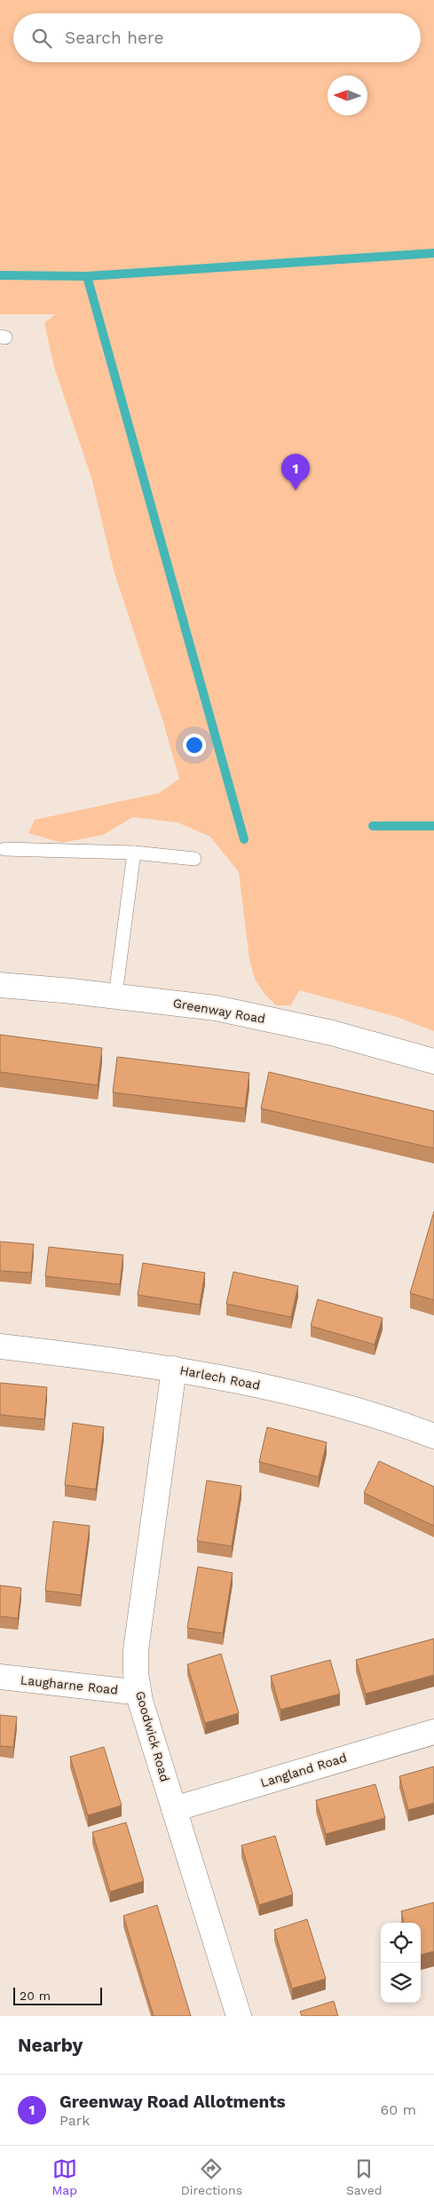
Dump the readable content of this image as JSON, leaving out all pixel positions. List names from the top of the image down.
{
  "streets": {
    "street": [
      "Greenway Road",
      "Harlech Road",
      "Laugharne Road",
      "Goodwick Road",
      "Langland Road"
    ]
  },
  "crossings": [
    ["Harlech Road", "Goodwick Road"],
    ["Laugharne Road", "Goodwick Road"],
    ["Goodwick Road", "Langland Road"]
  ],
  "scale_bar": "20 m",
  "north": "left",
  "page": {
    "search": "Search here",
    "pins": "1",
    "scale": "20 m",
    "heading": "Nearby",
    "list": [
      {
        "mark": "1",
        "name": "Greenway Road Allotments",
        "note": "Park",
        "value": "60 m"
      }
    ],
    "nav": ["Map", "Directions", "Saved"]
  }
}
